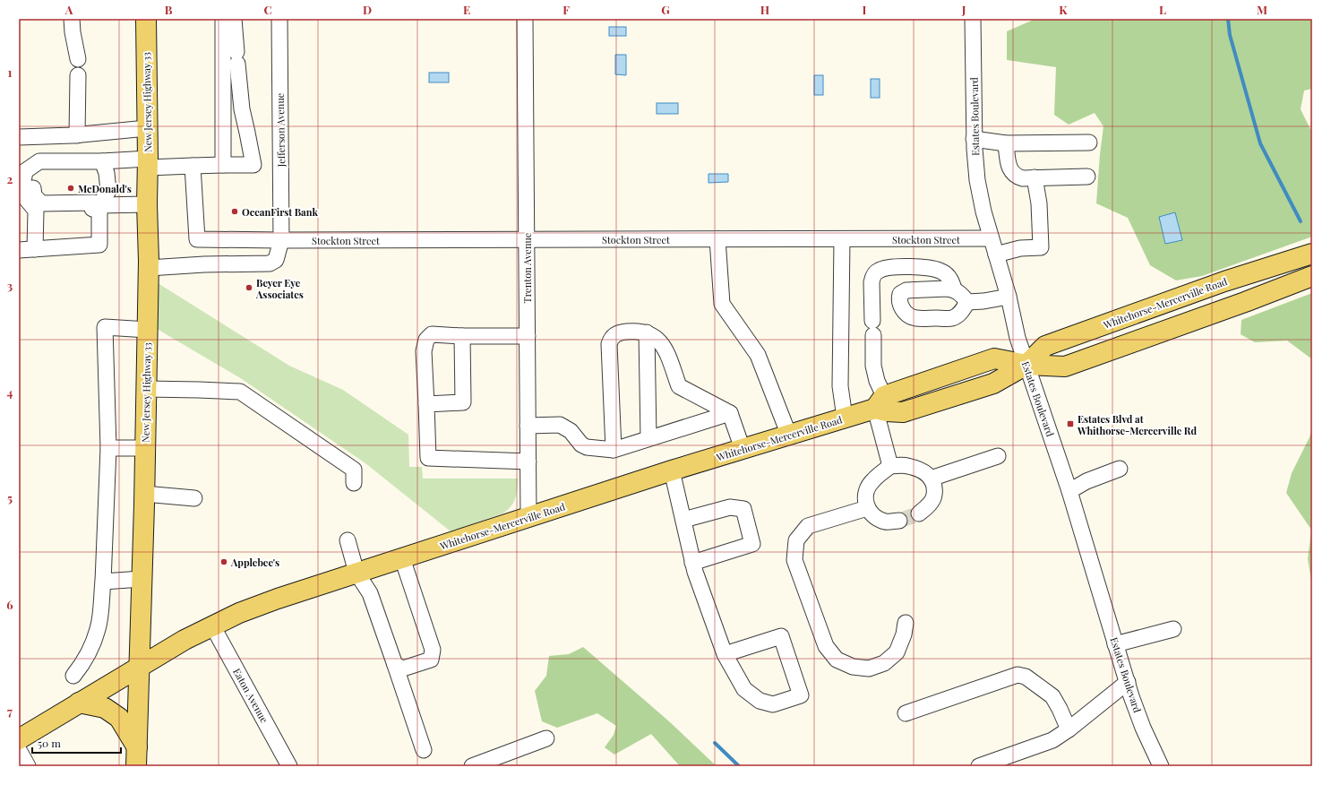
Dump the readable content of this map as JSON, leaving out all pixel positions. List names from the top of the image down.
{
  "streets": {
    "main road": ["New Jersey Highway 33", "Whitehorse-Mercerville Road"],
    "street": [
      "Estates Boulevard",
      "Jefferson Avenue",
      "Stockton Street",
      "Trenton Avenue",
      "Eaton Avenue"
    ]
  },
  "crossings": [
    ["New Jersey Highway 33", "Jefferson Avenue"],
    ["New Jersey Highway 33", "Whitehorse-Mercerville Road"],
    ["Estates Boulevard", "Stockton Street"],
    ["Estates Boulevard", "Whitehorse-Mercerville Road"],
    ["Jefferson Avenue", "Stockton Street"],
    ["Stockton Street", "Trenton Avenue"],
    ["Trenton Avenue", "Whitehorse-Mercerville Road"],
    ["Whitehorse-Mercerville Road", "Eaton Avenue"]
  ],
  "places": {
    "other": [
      "McDonald's",
      "OceanFirst Bank",
      "Beyer Eye Associates",
      "Applebee's"
    ],
    "transit": ["Estates Blvd at Whithorse-Mercerville Rd"]
  },
  "scale_bar": "50 m",
  "grid": {
    "columns": [
      "A",
      "B",
      "C",
      "D",
      "E",
      "F",
      "G",
      "H",
      "I",
      "J",
      "K",
      "L",
      "M"
    ],
    "rows": [
      "1",
      "2",
      "3",
      "4",
      "5",
      "6",
      "7"
    ]
  }
}
